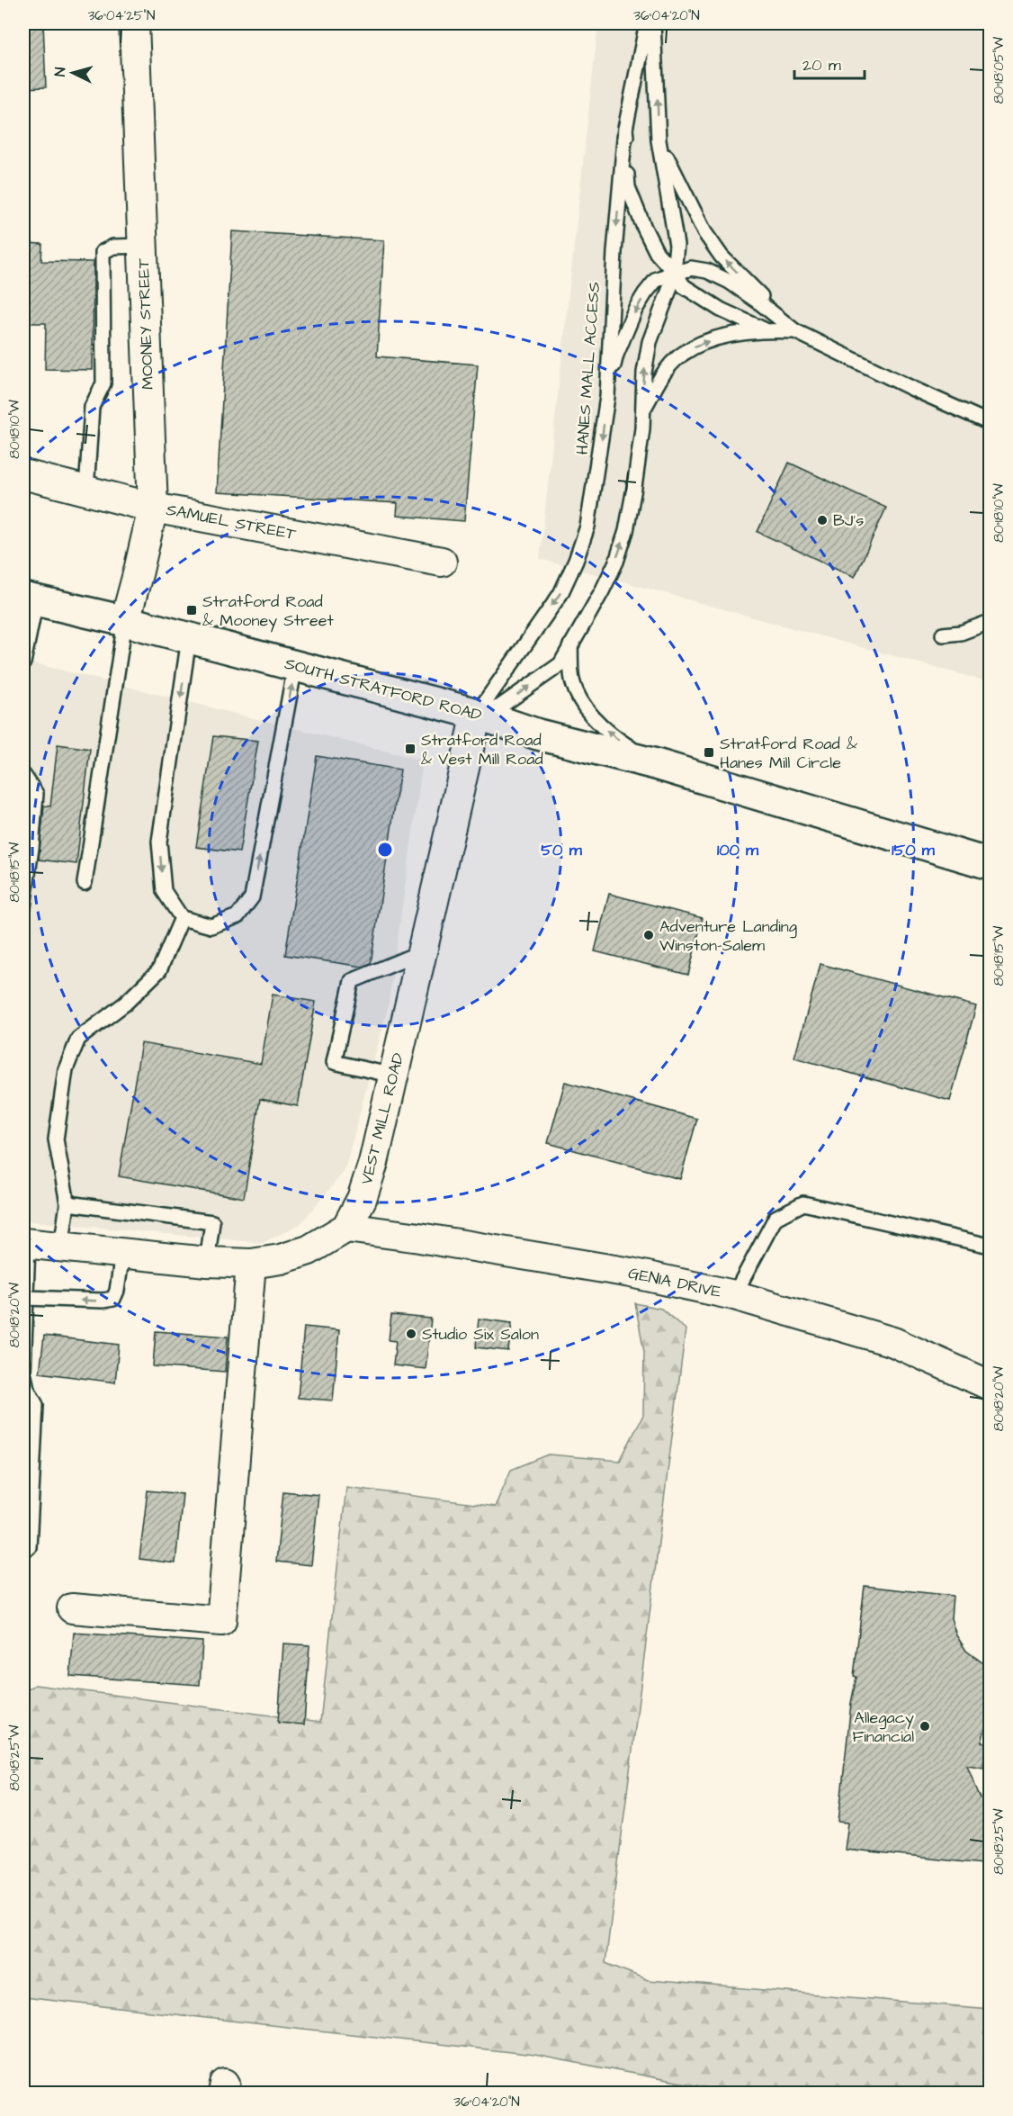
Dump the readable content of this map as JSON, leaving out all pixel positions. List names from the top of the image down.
{
  "streets": {
    "main road": ["SOUTH STRATFORD ROAD"],
    "street": [
      "MOONEY STREET",
      "SAMUEL STREET",
      "VEST MILL ROAD",
      "GENIA DRIVE"
    ],
    "lane": ["HANES MALL ACCESS"]
  },
  "crossings": [
    ["MOONEY STREET", "SAMUEL STREET"],
    ["MOONEY STREET", "SOUTH STRATFORD ROAD"],
    ["HANES MALL ACCESS", "SOUTH STRATFORD ROAD"],
    ["HANES MALL ACCESS", "VEST MILL ROAD"],
    ["SOUTH STRATFORD ROAD", "VEST MILL ROAD"],
    ["VEST MILL ROAD", "GENIA DRIVE"]
  ],
  "places": {
    "other": [
      "BJ's",
      "Adventure Landing Winston-Salem",
      "Studio Six Salon",
      "Allegacy Financial"
    ],
    "transit": ["Stratford Road & Mooney Street", "Stratford Road & Vest Mill Road", "Stratford Road & Hanes Mill Circle"]
  },
  "scale_bar": "20 m",
  "north": "left",
  "coordinates": [
    "36°04'25\"N",
    "36°04'20\"N",
    "80°18'05\"W",
    "80°18'10\"W",
    "80°18'15\"W",
    "80°18'20\"W",
    "80°18'25\"W"
  ],
  "rings": ["50 m", "100 m", "150 m"]
}
